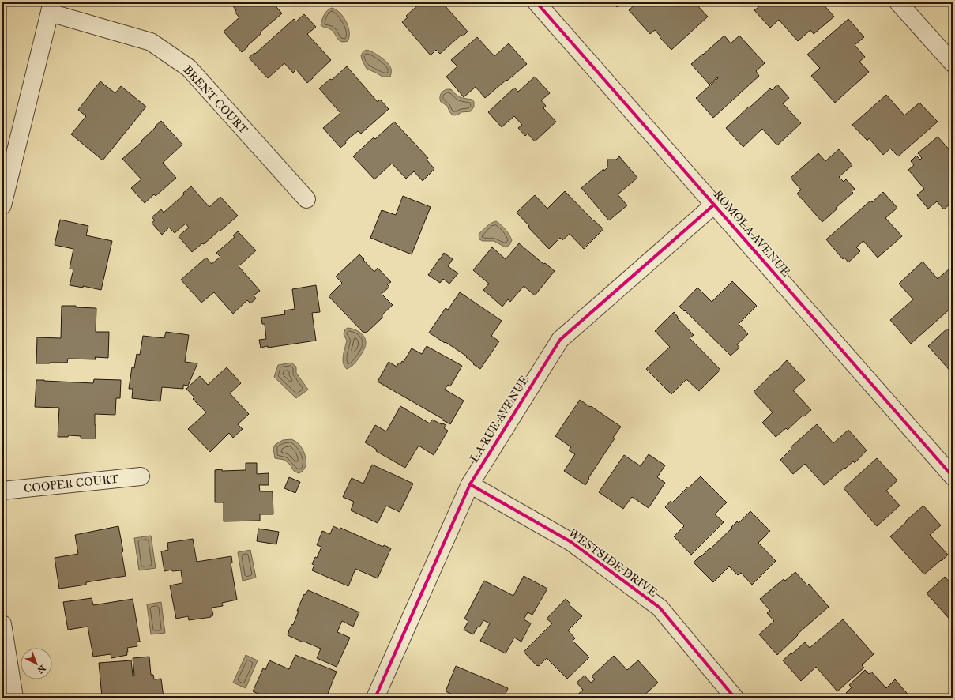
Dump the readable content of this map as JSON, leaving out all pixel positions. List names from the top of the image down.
{
  "streets": {
    "street": [
      "BRENT COURT",
      "ROMOLA AVENUE",
      "LA RUE AVENUE",
      "COOPER COURT",
      "WESTSIDE DRIVE"
    ]
  },
  "crossings": [
    ["ROMOLA AVENUE", "LA RUE AVENUE"],
    ["LA RUE AVENUE", "WESTSIDE DRIVE"]
  ],
  "north": "bottom right"
}
